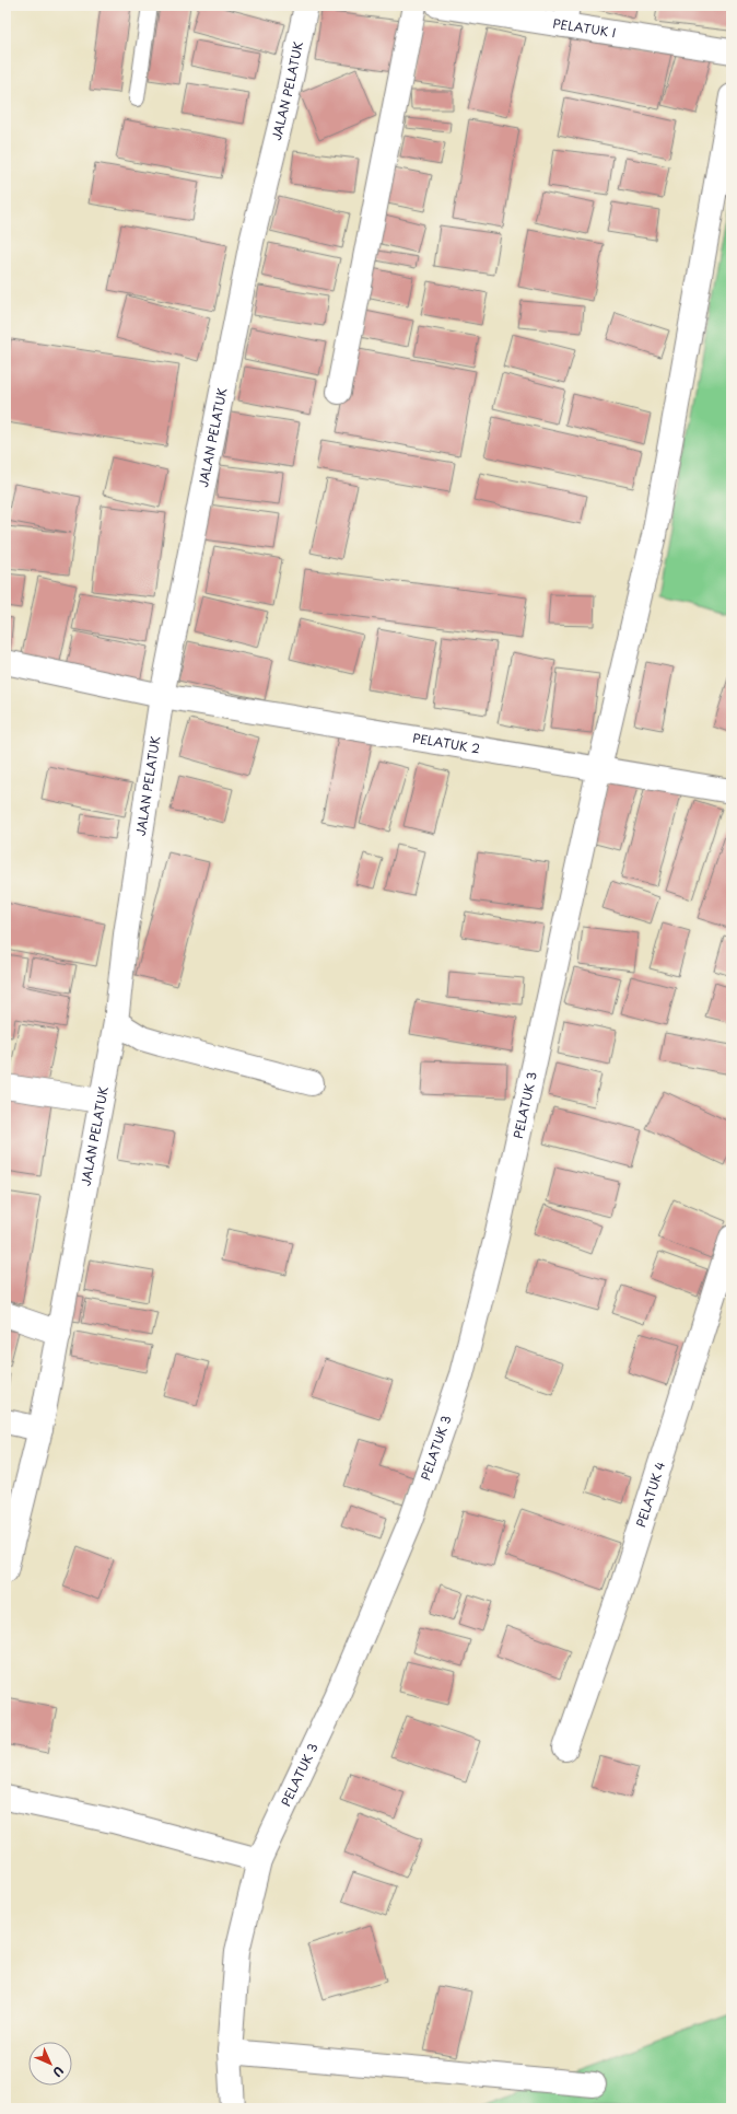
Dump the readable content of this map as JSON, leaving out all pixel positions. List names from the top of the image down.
{
  "streets": {
    "street": [
      "PELATUK I",
      "JALAN PELATUK",
      "PELATUK 2",
      "PELATUK 3",
      "PELATUK 4"
    ]
  },
  "crossings": [
    ["JALAN PELATUK", "PELATUK 2"],
    ["PELATUK 2", "PELATUK 3"]
  ],
  "north": "bottom right"
}
